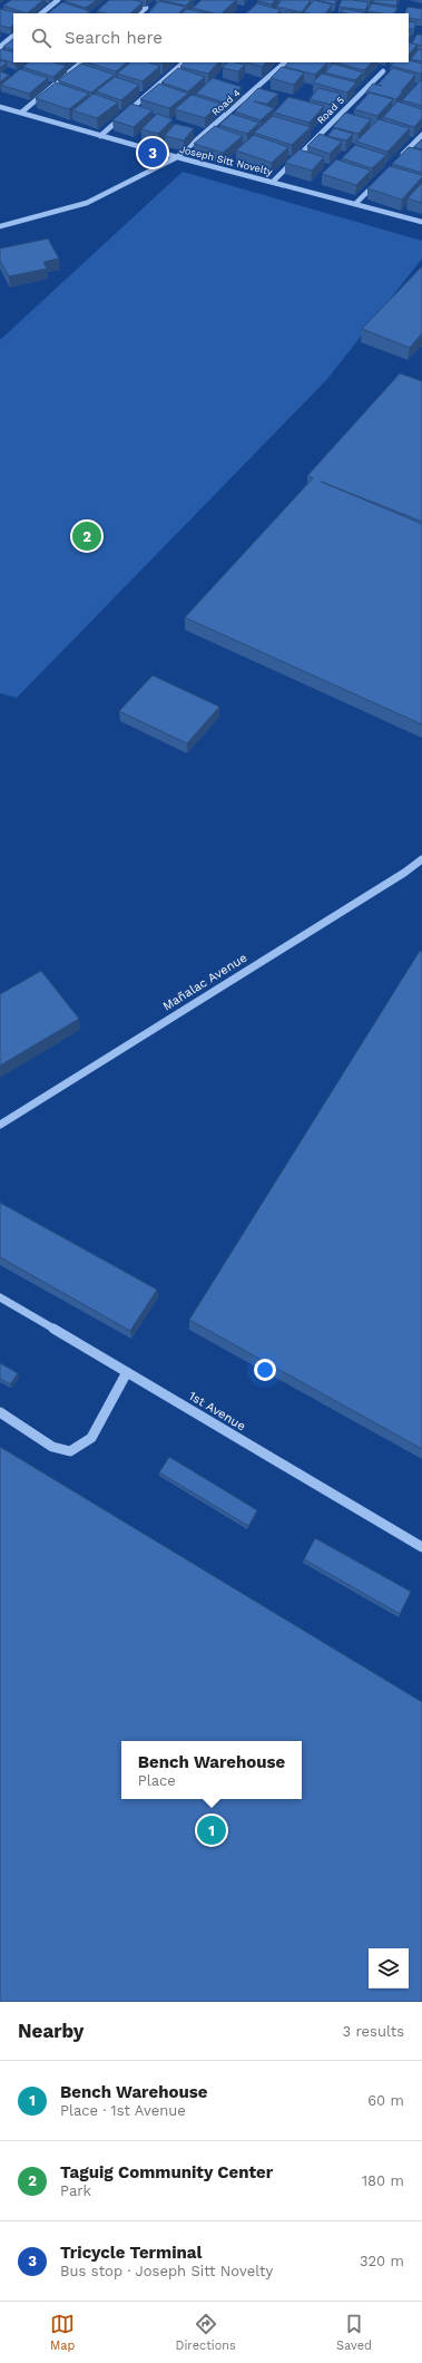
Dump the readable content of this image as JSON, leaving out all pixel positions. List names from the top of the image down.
{
  "streets": {
    "street": [
      "Road 4",
      "Road 5",
      "Joseph Sitt Novelty",
      "Mañalac Avenue",
      "1st Avenue"
    ]
  },
  "crossings": [
    ["Road 4", "Joseph Sitt Novelty"],
    ["Road 5", "Joseph Sitt Novelty"]
  ],
  "page": {
    "search": "Search here",
    "pins": ["3", "2", "1"],
    "popup": ["Bench Warehouse", "Place"],
    "heading": ["Nearby", "3 results"],
    "list": [
      {
        "mark": "1",
        "name": "Bench Warehouse",
        "note": "Place · 1st Avenue",
        "value": "60 m"
      },
      {
        "mark": "2",
        "name": "Taguig Community Center",
        "note": "Park",
        "value": "180 m"
      },
      {
        "mark": "3",
        "name": "Tricycle Terminal",
        "note": "Bus stop · Joseph Sitt Novelty",
        "value": "320 m"
      }
    ],
    "nav": ["Map", "Directions", "Saved"]
  }
}
